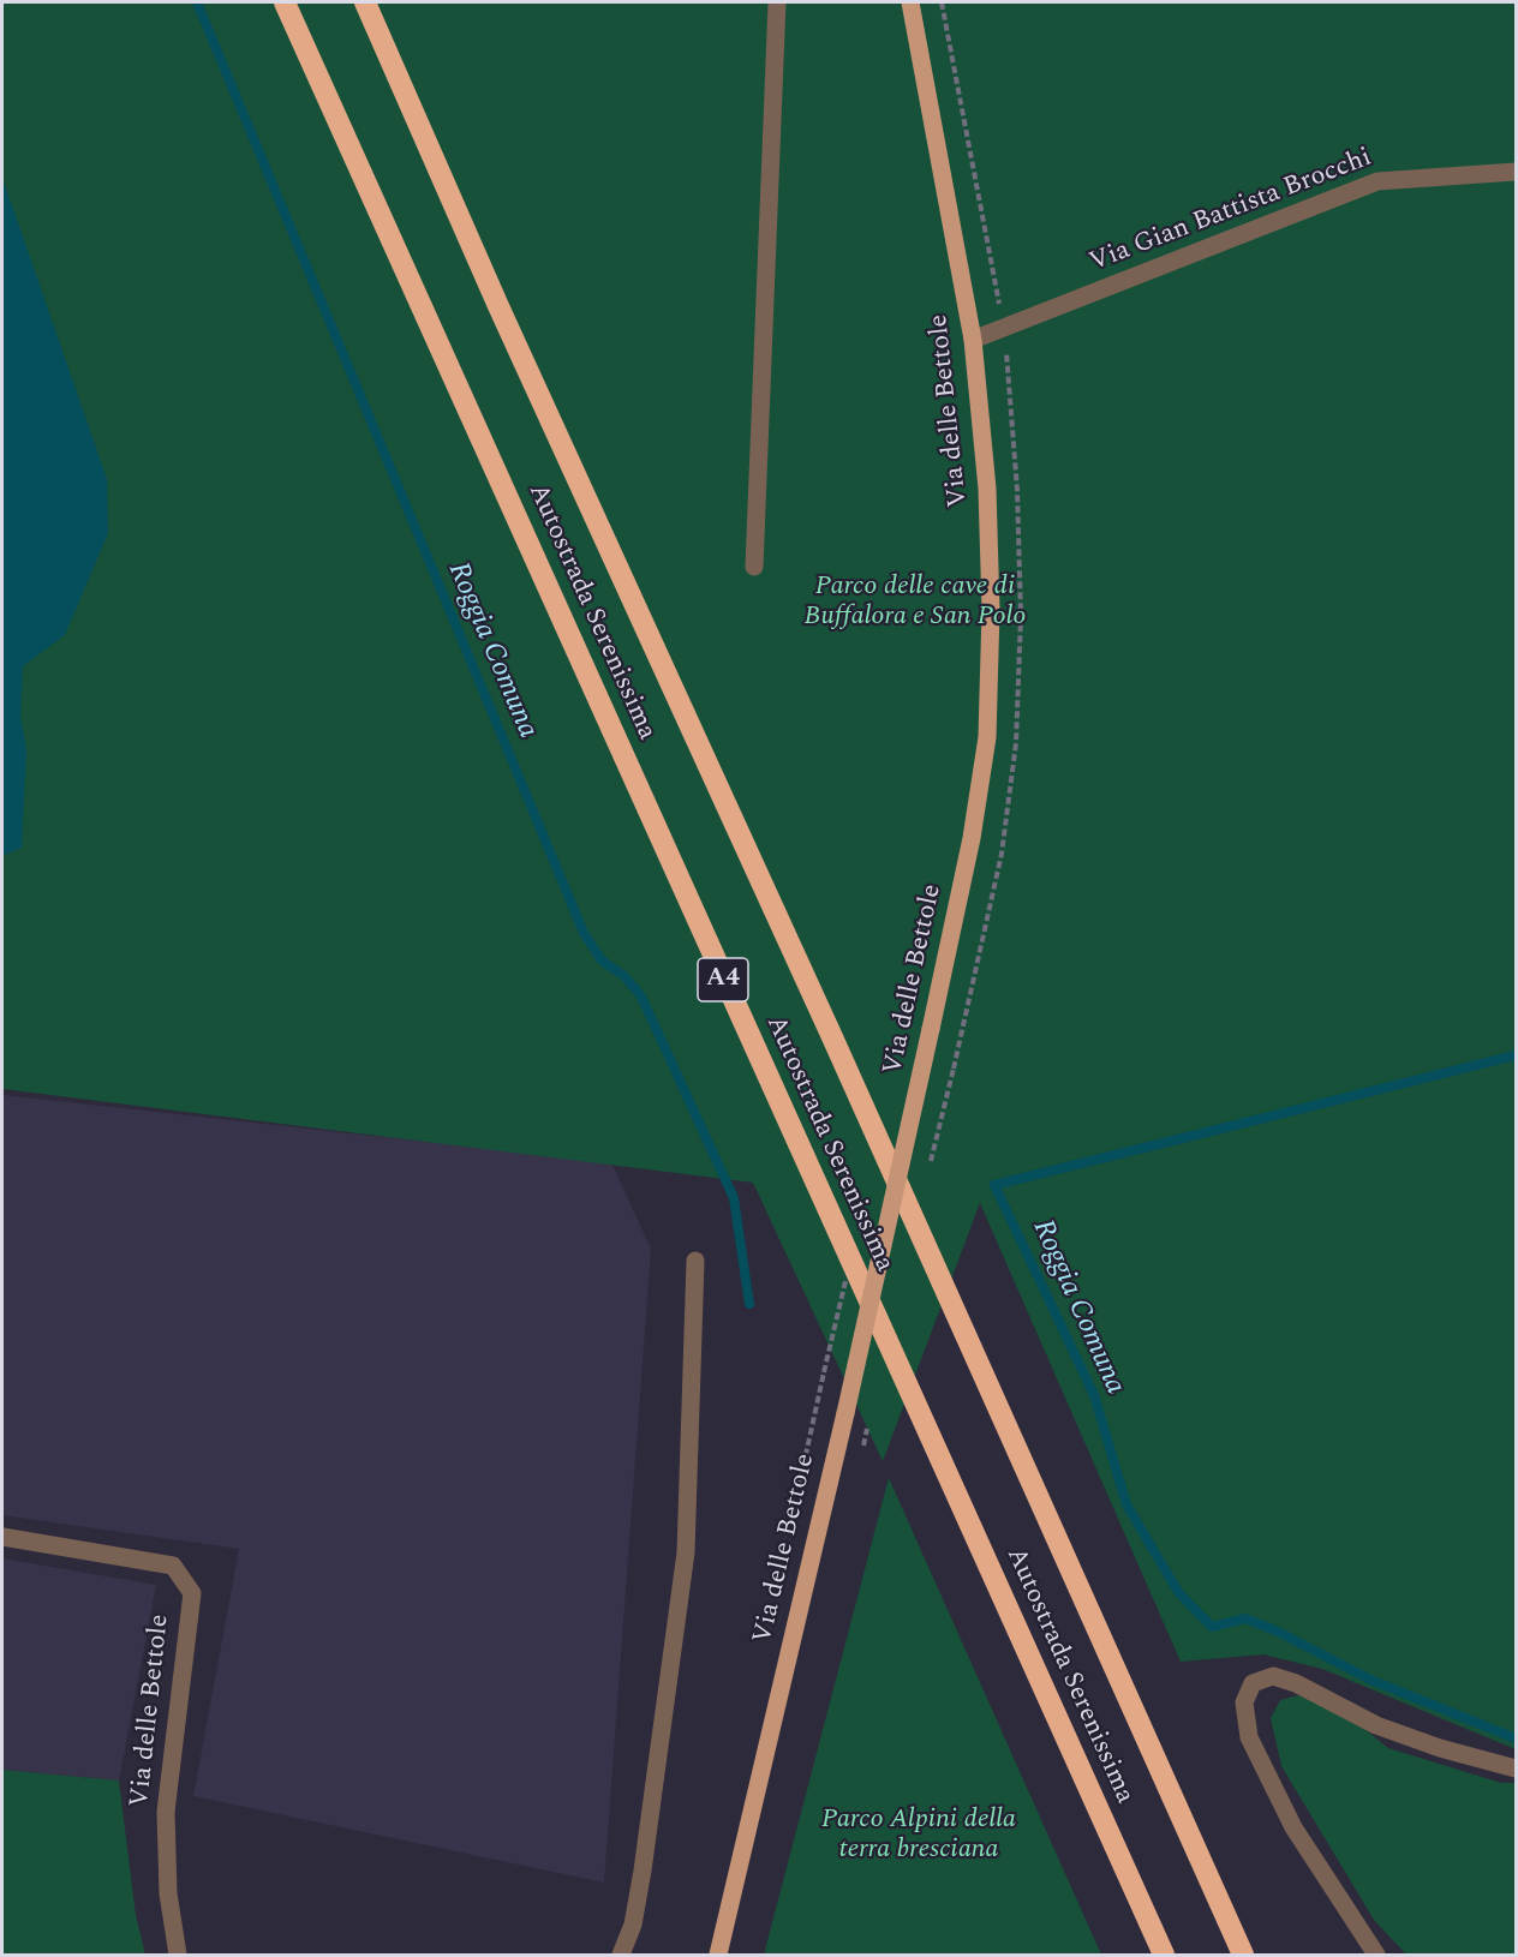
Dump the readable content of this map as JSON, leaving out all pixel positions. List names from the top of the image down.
{
  "streets": {
    "highway": ["Autostrada Serenissima", "A4"],
    "main road": ["Via delle Bettole"],
    "street": ["Via Gian Battista Brocchi"]
  },
  "crossings": [
    ["Via Gian Battista Brocchi", "Via delle Bettole"]
  ],
  "water": ["Roggia Comuna"],
  "parks": ["Parco delle cave di Buffalora e San Polo", "Parco Alpini della terra bresciana"]
}
